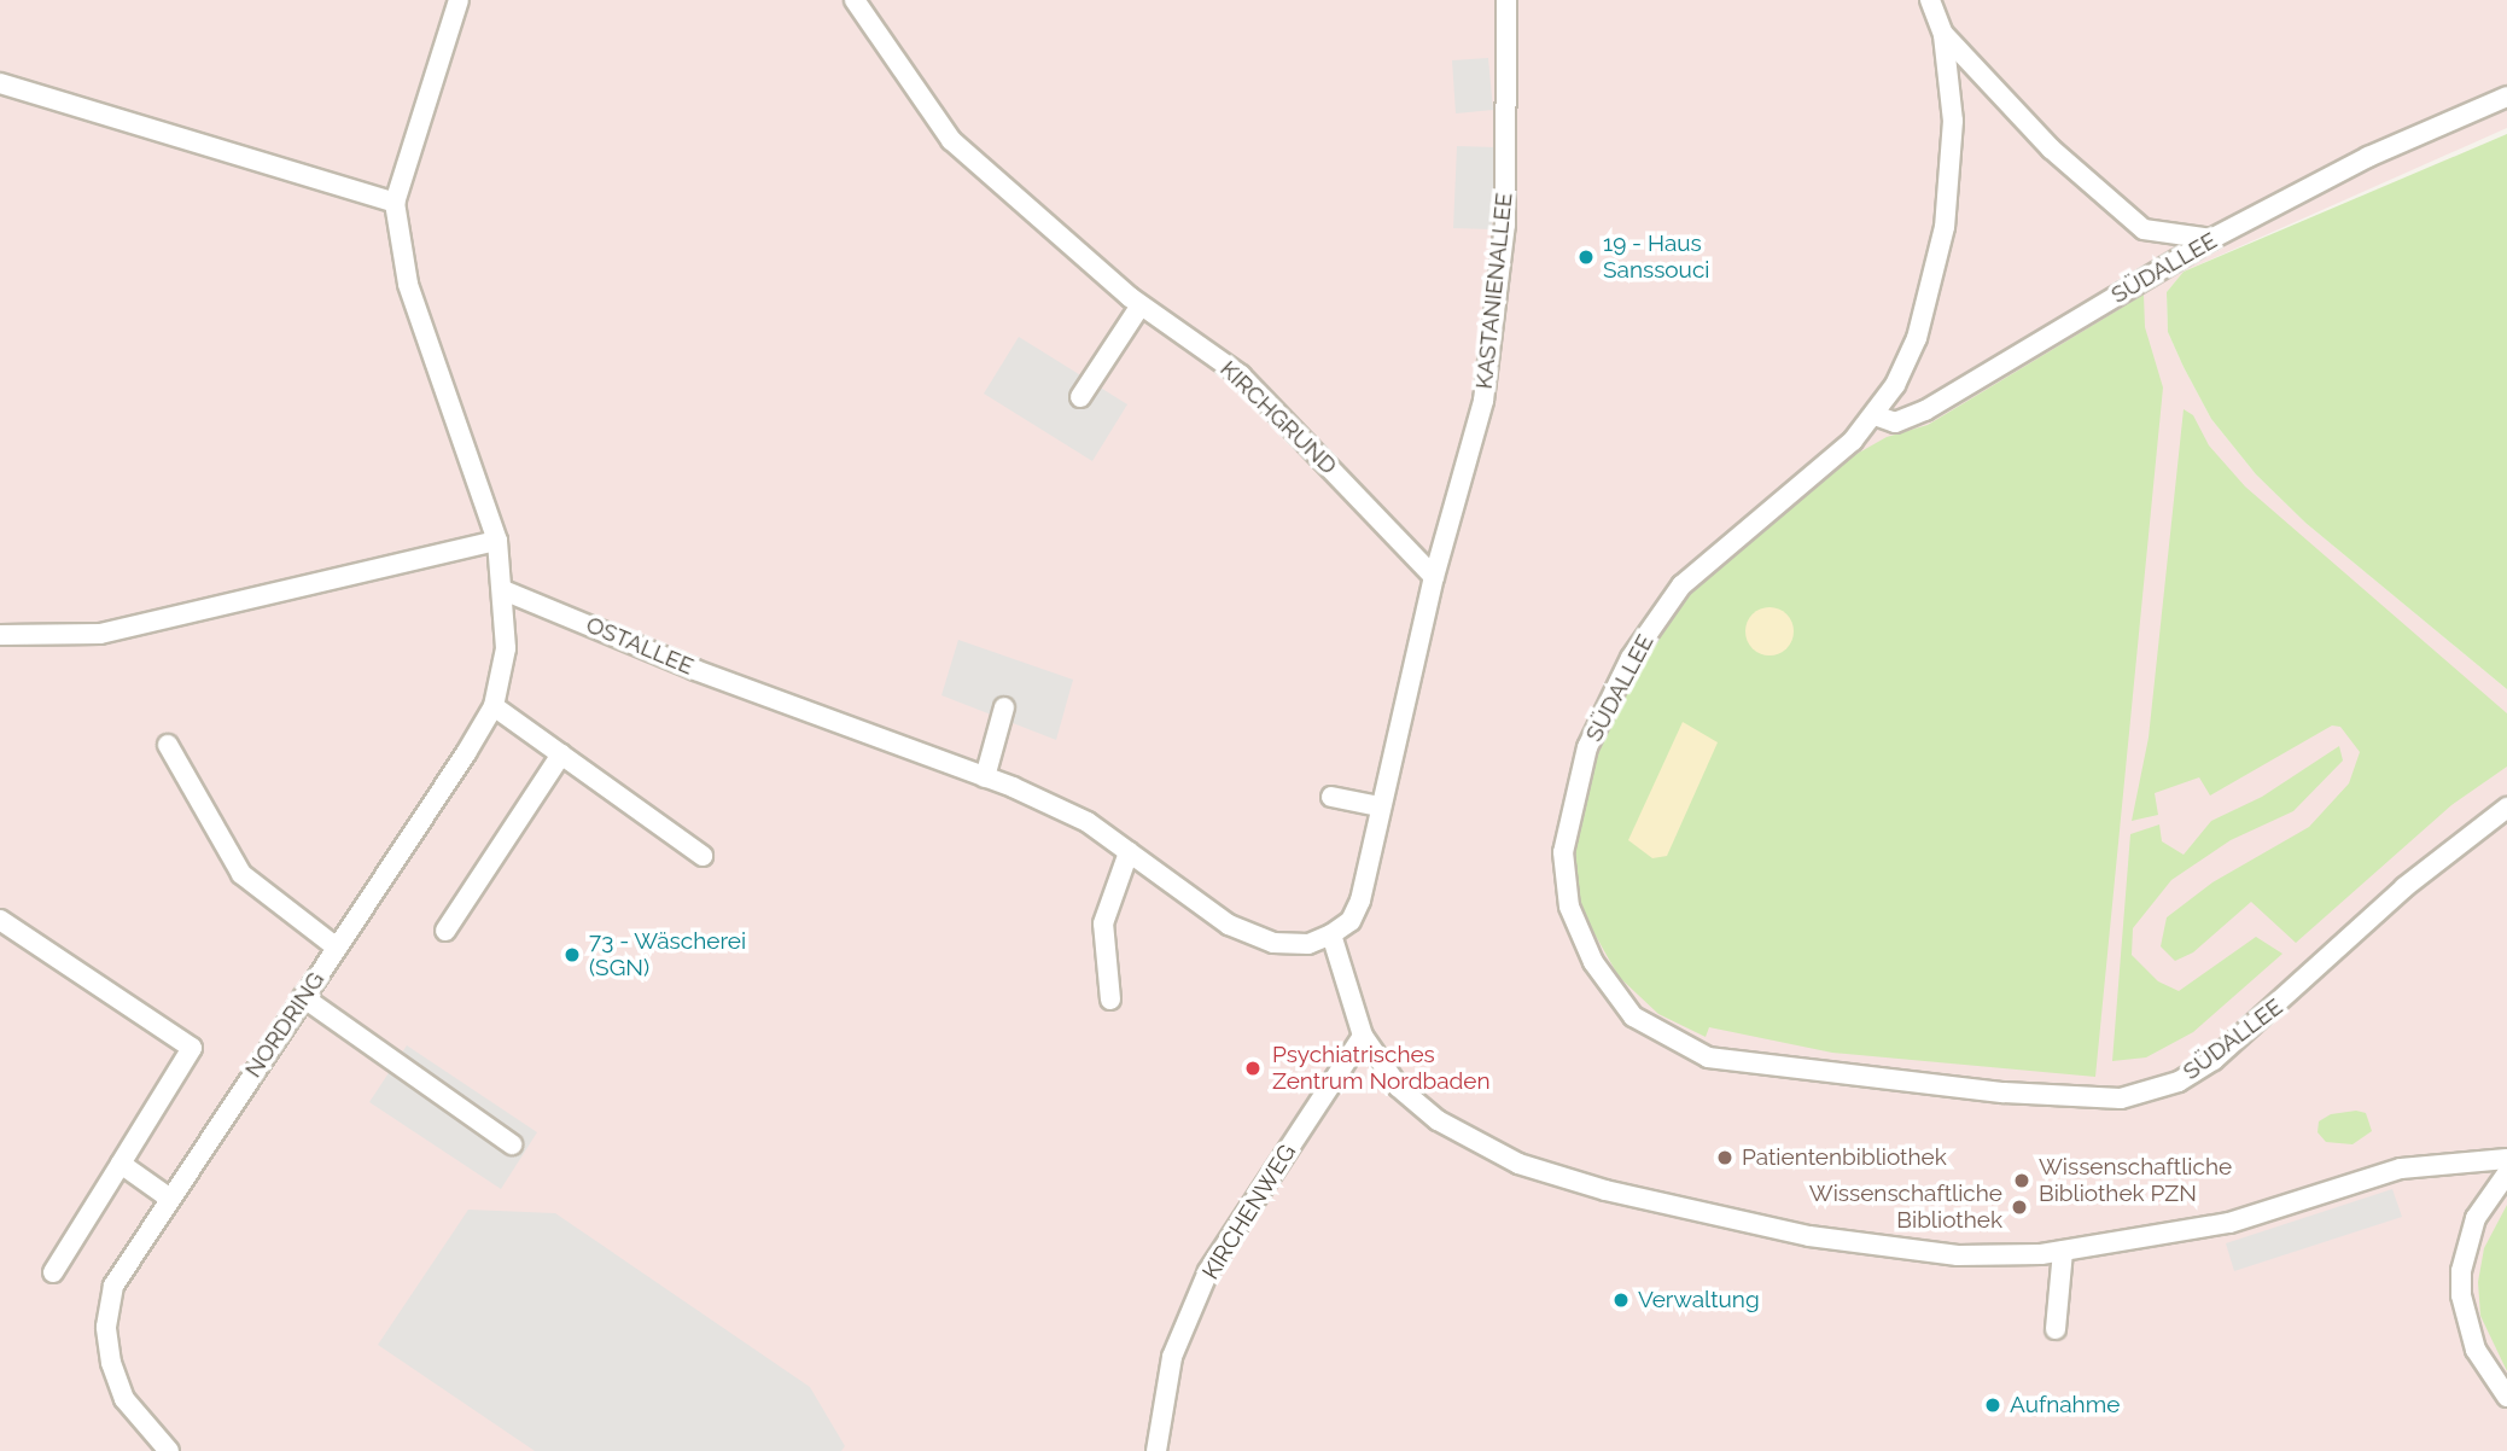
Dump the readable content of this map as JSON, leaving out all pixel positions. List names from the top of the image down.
{
  "streets": {
    "lane": [
      "SÜDALLEE",
      "KASTANIENALLEE",
      "KIRCHGRUND",
      "OSTALLEE",
      "NORDRING",
      "KIRCHENWEG"
    ]
  },
  "crossings": [
    ["KASTANIENALLEE", "KIRCHGRUND"],
    ["OSTALLEE", "NORDRING"]
  ],
  "places": [
    "19 - Haus Sanssouci",
    "73 - Wäscherei (SGN)",
    "Psychiatrisches Zentrum Nordbaden",
    "Patientenbibliothek",
    "Wissenschaftliche Bibliothek PZN",
    "Wissenschaftliche Bibliothek",
    "Verwaltung",
    "Aufnahme"
  ]
}
